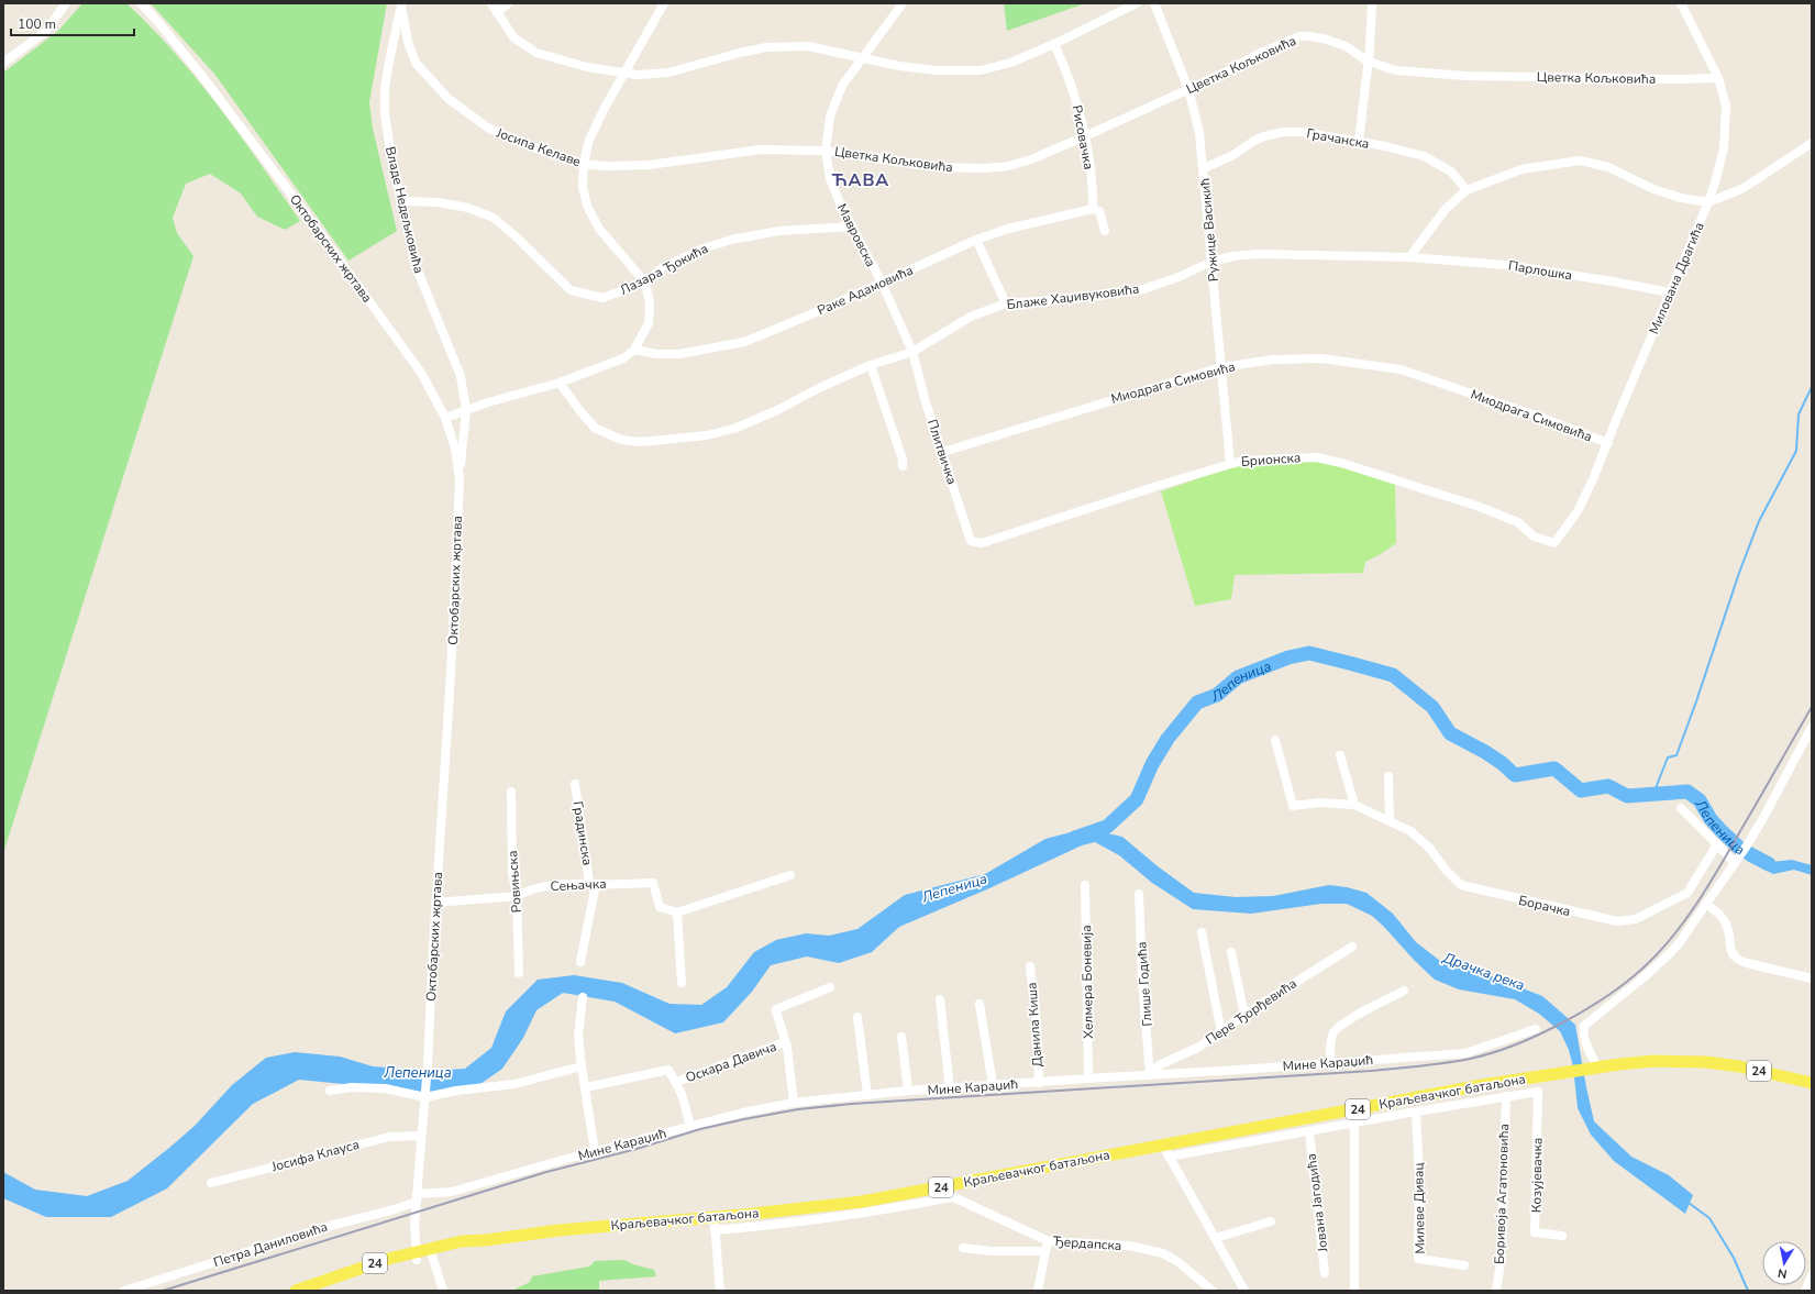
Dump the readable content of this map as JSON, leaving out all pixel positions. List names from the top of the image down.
{
  "streets": {
    "main road": ["24", "Краљевачког батаљона"],
    "street": [
      "Цветка Кољковића",
      "Рисовачка",
      "Грачанска",
      "Јосипа Келаве",
      "Владе Недељковића",
      "Ружице Васикић",
      "Мавровска",
      "Октобарских жртава",
      "Лазара Ђокића",
      "Парлошка",
      "Милована Драгића",
      "Раке Адамовића",
      "Блаже Хаџивуковића",
      "Миодрага Симовића",
      "Плитвичка",
      "Брионска",
      "Градинска",
      "Ровињска",
      "Сењачка",
      "Борачка",
      "Хелмера Боневија",
      "Глише Годића",
      "Пере Ђорђевића",
      "Данила Киша",
      "Оскара Давича",
      "Мине Караџић",
      "Јосифа Клауса",
      "Козујевачка",
      "Боривоја Агатоновића",
      "Јована Јагодића",
      "Милеве Дивац",
      "Ђердапска",
      "Петра Даниловића"
    ]
  },
  "crossings": [
    ["Цветка Кољковића", "Рисовачка"],
    ["Цветка Кољковића", "Јосипа Келаве"],
    ["Цветка Кољковића", "Ружице Васикић"],
    ["Цветка Кољковића", "Мавровска"],
    ["Цветка Кољковића", "Милована Драгића"],
    ["Рисовачка", "Раке Адамовића"],
    ["Грачанска", "Ружице Васикић"],
    ["Јосипа Келаве", "Владе Недељковића"],
    ["Јосипа Келаве", "Мавровска"],
    ["Владе Недељковића", "Октобарских жртава"],
    ["Владе Недељковића", "Лазара Ђокића"],
    ["Ружице Васикић", "Блаже Хаџивуковића"],
    ["Ружице Васикић", "Миодрага Симовића"],
    ["Ружице Васикић", "Брионска"],
    ["Мавровска", "Лазара Ђокића"],
    ["Мавровска", "Раке Адамовића"],
    ["Мавровска", "Блаже Хаџивуковића"],
    ["Мавровска", "Плитвичка"],
    ["Октобарских жртава", "Сењачка"],
    ["Октобарских жртава", "Мине Караџић"],
    ["Октобарских жртава", "Краљевачког батаљона"],
    ["Октобарских жртава", "Јосифа Клауса"],
    ["Октобарских жртава", "Петра Даниловића"],
    ["Парлошка", "Милована Драгића"],
    ["Парлошка", "Блаже Хаџивуковића"],
    ["Милована Драгића", "Миодрага Симовића"],
    ["Милована Драгића", "Брионска"],
    ["Блаже Хаџивуковића", "Плитвичка"],
    ["Миодрага Симовића", "Плитвичка"],
    ["Плитвичка", "Брионска"],
    ["Градинска", "Сењачка"],
    ["Ровињска", "Сењачка"],
    ["Хелмера Боневија", "Мине Караџић"],
    ["Глише Годића", "Пере Ђорђевића"],
    ["Глише Годића", "Мине Караџић"],
    ["Пере Ђорђевића", "Мине Караџић"],
    ["Данила Киша", "Мине Караџић"],
    ["Оскара Давича", "Мине Караџић"],
    ["Мине Караџић", "Петра Даниловића"],
    ["24", "Краљевачког батаљона"],
    ["Краљевачког батаљона", "Ђердапска"],
    ["Козујевачка", "Боривоја Агатоновића"]
  ],
  "districts": ["ЋАВА"],
  "water": ["Лепеница", "Драчка река"],
  "scale_bar": "100 m",
  "north": "bottom"
}
